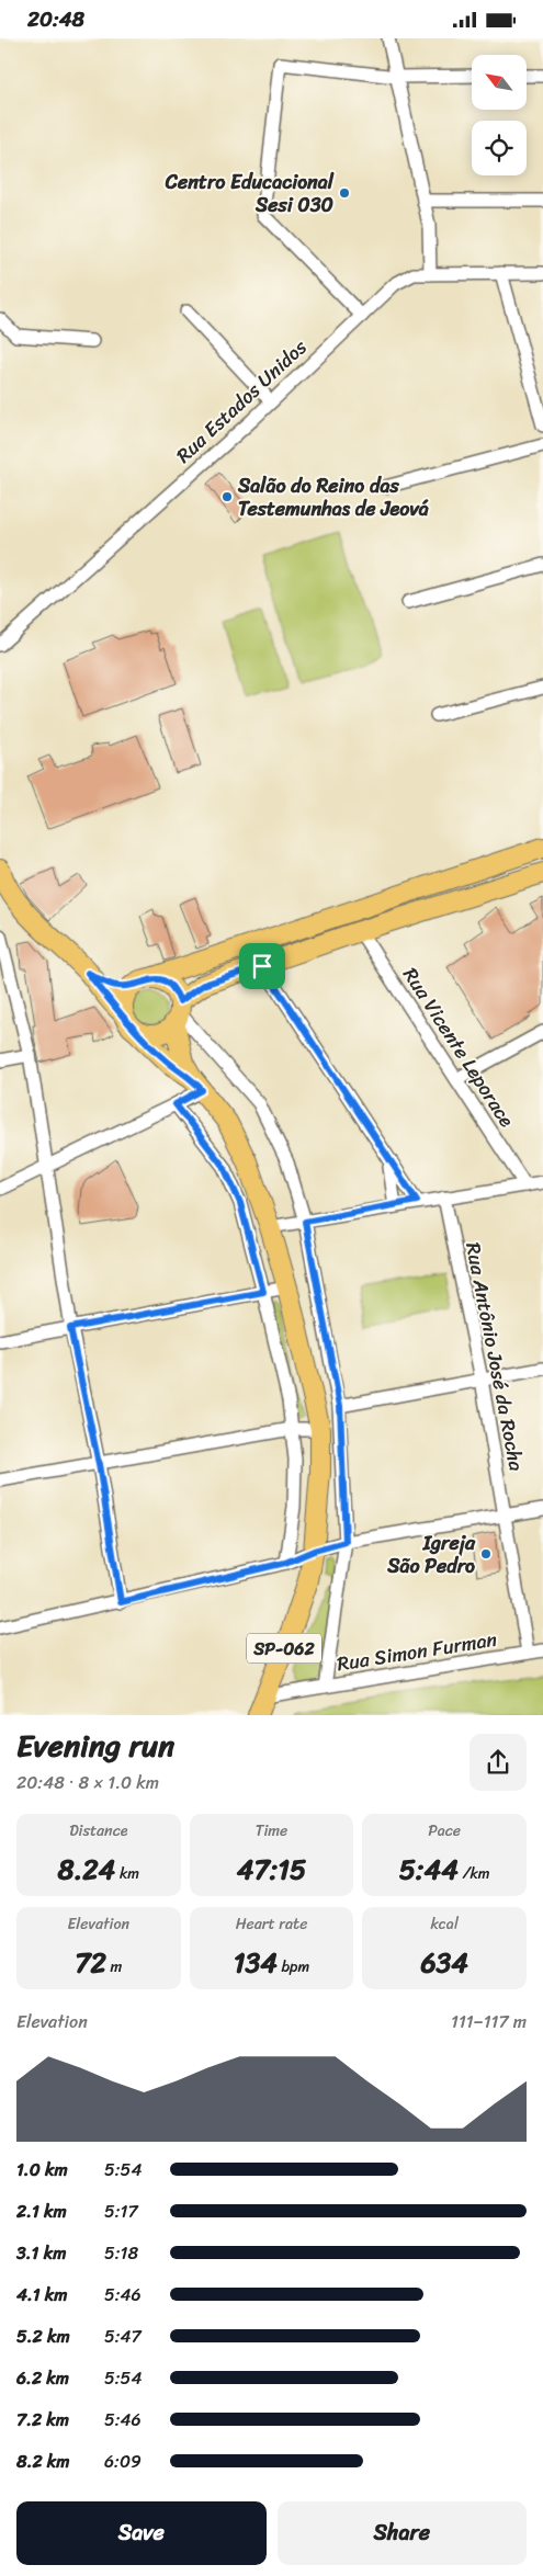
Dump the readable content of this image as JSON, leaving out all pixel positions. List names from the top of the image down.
{
  "streets": {
    "main road": ["SP-062"],
    "street": [
      "Rua Estados Unidos",
      "Rua Vicente Leporace",
      "Rua Antônio José da Rocha",
      "Rua Simon Furman"
    ]
  },
  "crossings": [
    ["Rua Antônio José da Rocha", "Rua Simon Furman"],
    ["SP-062", "Rua Simon Furman"]
  ],
  "places": ["Centro Educacional Sesi 030", "Salão do Reino das Testemunhas de Jeová", "Igreja São Pedro"],
  "north": "top left",
  "page": {
    "status": "20:48",
    "heading": ["Evening run", "20:48 · 8 × 1.0 km"],
    "stats": [
      ["Distance", "8.24 km"],
      ["Time", "47:15"],
      ["Pace", "5:44 /km"],
      ["Elevation", "72 m"],
      ["Heart rate", "134 bpm"],
      ["kcal", "634"]
    ],
    "chart": ["Elevation", "111–117 m"],
    "list": [
      {
        "name": "1.0 km",
        "note": "5:54"
      },
      {
        "name": "2.1 km",
        "note": "5:17"
      },
      {
        "name": "3.1 km",
        "note": "5:18"
      },
      {
        "name": "4.1 km",
        "note": "5:46"
      },
      {
        "name": "5.2 km",
        "note": "5:47"
      },
      {
        "name": "6.2 km",
        "note": "5:54"
      },
      {
        "name": "7.2 km",
        "note": "5:46"
      },
      {
        "name": "8.2 km",
        "note": "6:09"
      }
    ],
    "buttons": ["Save", "Share"]
  }
}
